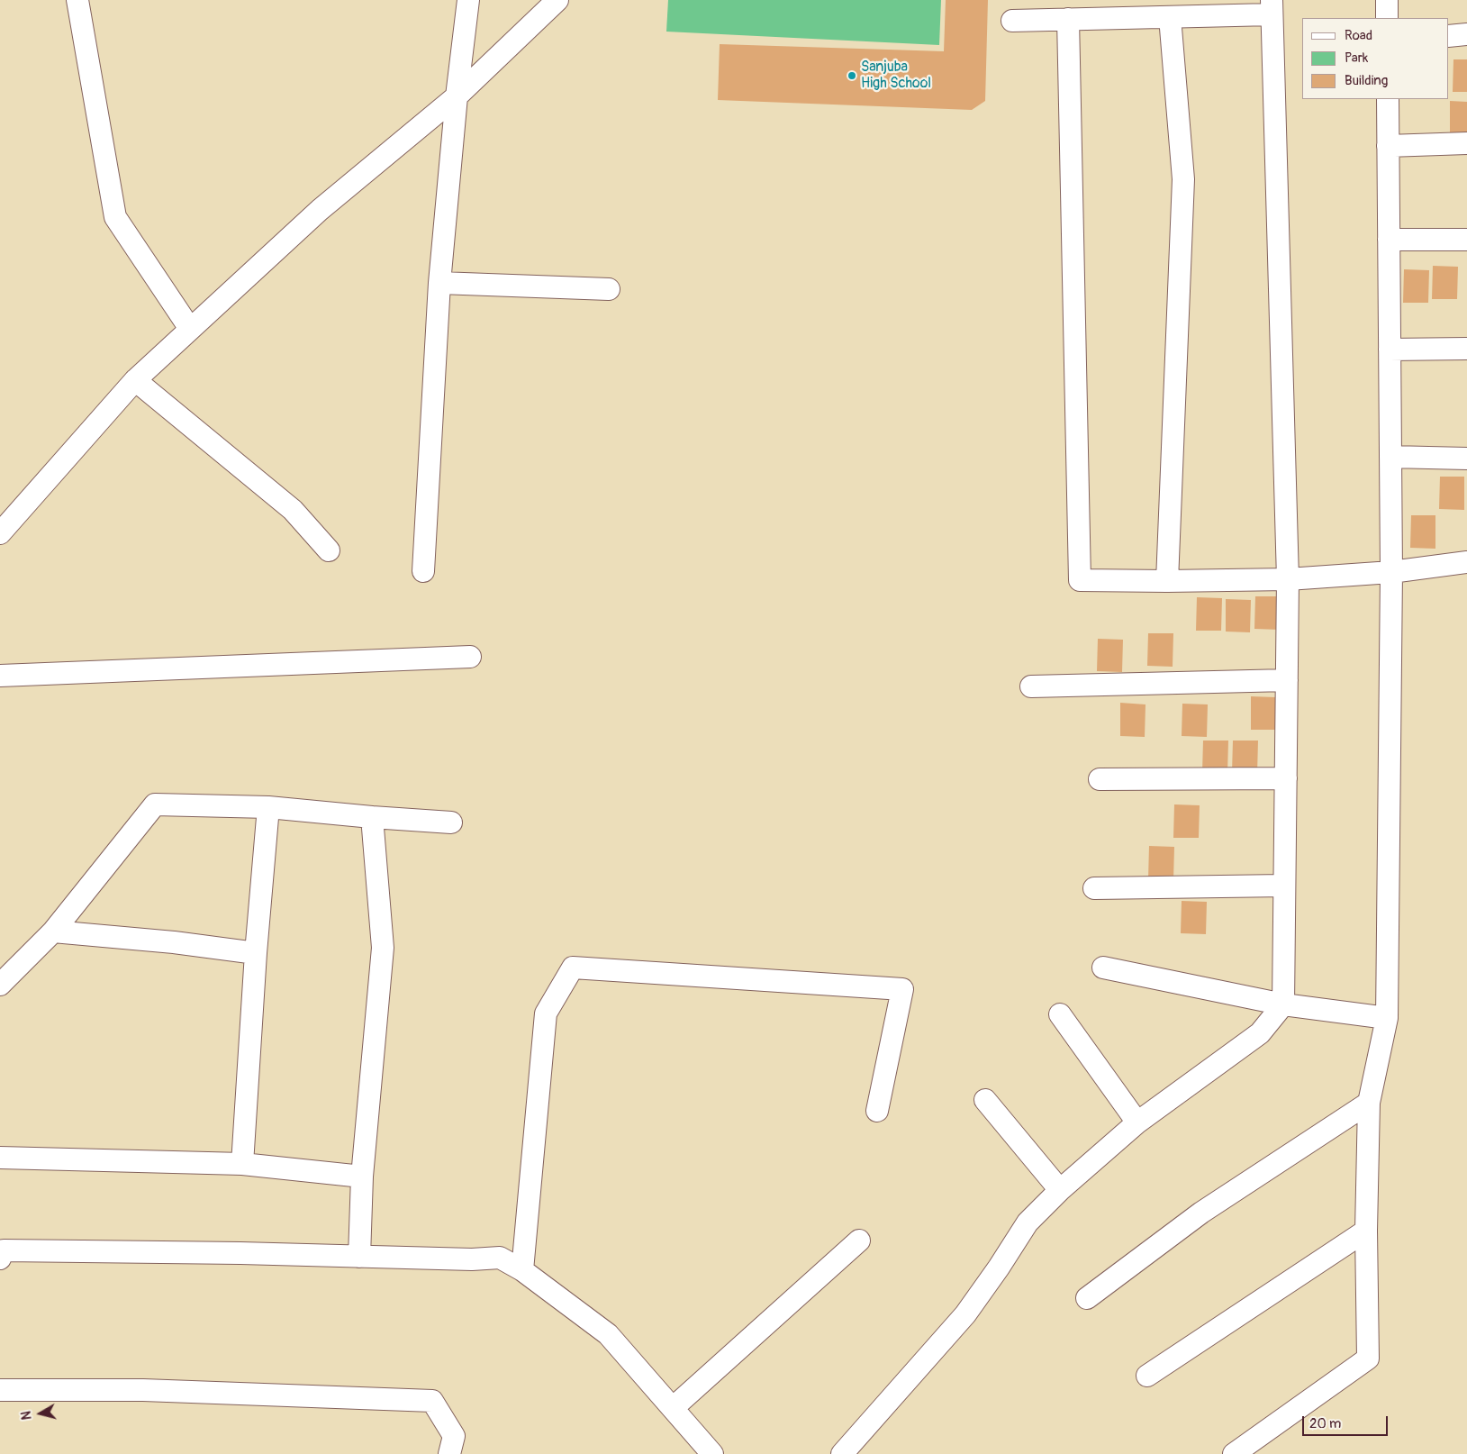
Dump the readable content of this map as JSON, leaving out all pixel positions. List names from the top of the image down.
{
  "places": ["Sanjuba High School"],
  "legend": ["Road", "Park", "Building"],
  "scale_bar": "20 m",
  "north": "left"
}
